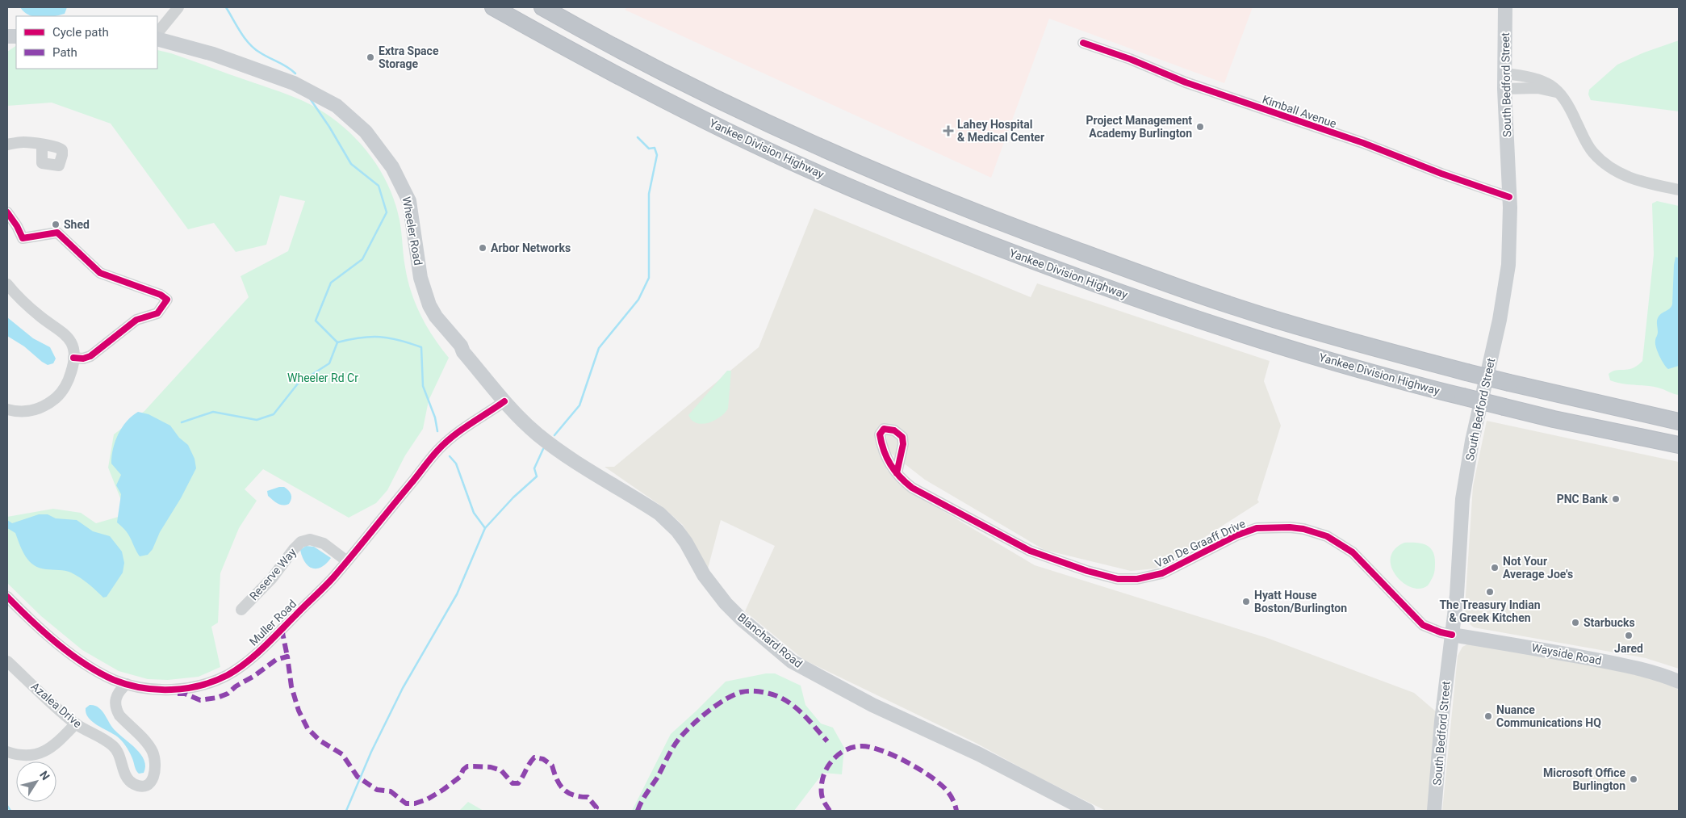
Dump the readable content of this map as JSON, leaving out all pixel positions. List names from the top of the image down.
{
  "streets": {
    "highway": ["Yankee Division Highway"],
    "main road": [
      "South Bedford Street",
      "Wheeler Road",
      "Blanchard Road",
      "Wayside Road"
    ],
    "street": [
      "Kimball Avenue",
      "Van De Graaff Drive",
      "Reserve Way",
      "Muller Road",
      "Azalea Drive"
    ]
  },
  "crossings": [
    ["South Bedford Street", "Kimball Avenue"],
    ["South Bedford Street", "Van De Graaff Drive"],
    ["South Bedford Street", "Wayside Road"],
    ["Wheeler Road", "Muller Road"],
    ["Wheeler Road", "Blanchard Road"],
    ["Van De Graaff Drive", "Wayside Road"],
    ["Reserve Way", "Muller Road"],
    ["Muller Road", "Blanchard Road"],
    ["Muller Road", "Azalea Drive"]
  ],
  "parks": ["Wheeler Rd Cr"],
  "places": {
    "other": [
      "Extra Space Storage",
      "Project Management Academy Burlington",
      "Shed",
      "Arbor Networks",
      "PNC Bank",
      "Not Your Average Joe's",
      "The Treasury Indian & Greek Kitchen",
      "Hyatt House Boston/Burlington",
      "Starbucks",
      "Jared",
      "Nuance Communications HQ",
      "Microsoft Office Burlington"
    ],
    "health": ["Lahey Hospital & Medical Center"]
  },
  "legend": ["Cycle path", "Path"],
  "north": "top right"
}
